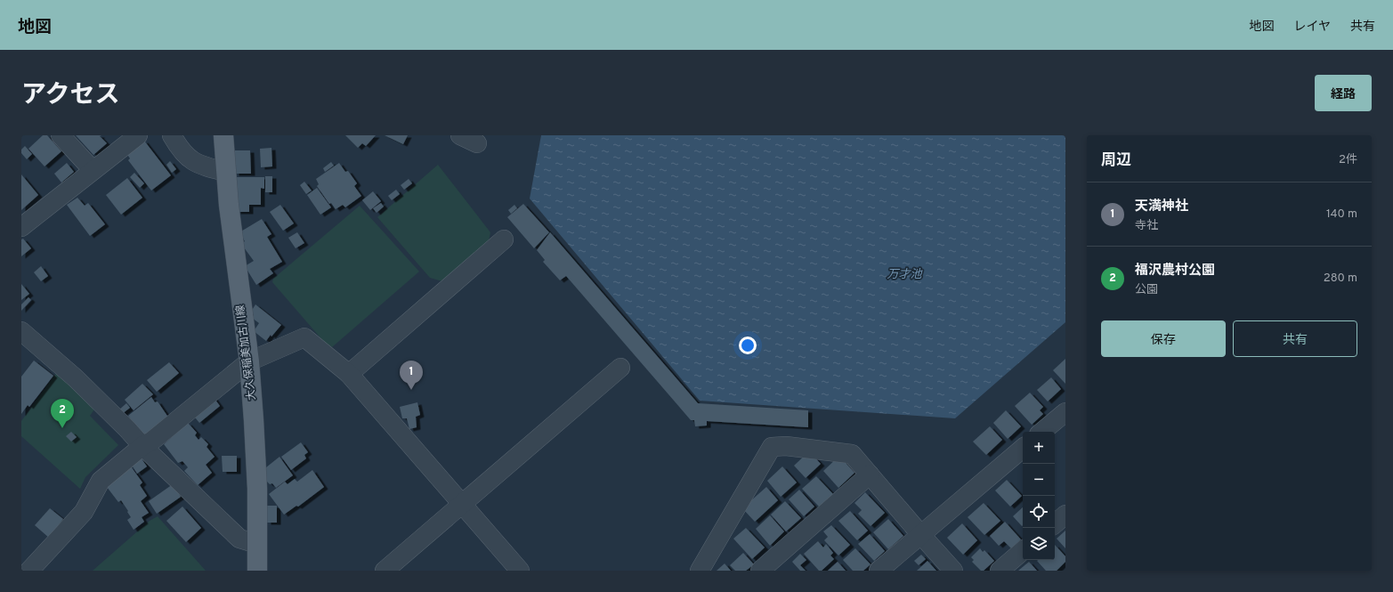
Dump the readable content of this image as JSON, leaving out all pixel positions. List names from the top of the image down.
{
  "streets": {
    "main road": ["大久保稲美加古川線"]
  },
  "water": ["万才池"],
  "page": {
    "header": "地図",
    "nav": ["地図", "レイヤ", "共有"],
    "title": "アクセス",
    "buttons": [
      "経路",
      ["保存", "共有"]
    ],
    "heading": ["周辺", "2件"],
    "list": [
      {
        "mark": "1",
        "name": "天満神社",
        "note": "寺社",
        "value": "140 m"
      },
      {
        "mark": "2",
        "name": "福沢農村公園",
        "note": "公園",
        "value": "280 m"
      }
    ],
    "pins": ["1", "2"],
    "map_buttons": ["+", "−"]
  }
}
